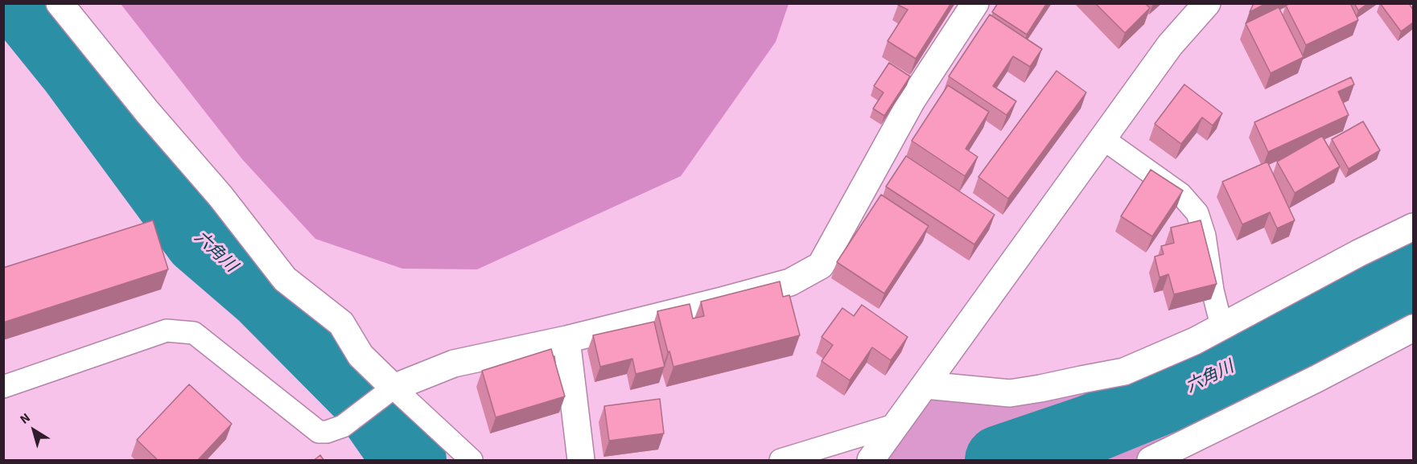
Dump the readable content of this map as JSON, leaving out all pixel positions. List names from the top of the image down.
{
  "water": ["六角川"],
  "north": "top left"
}
